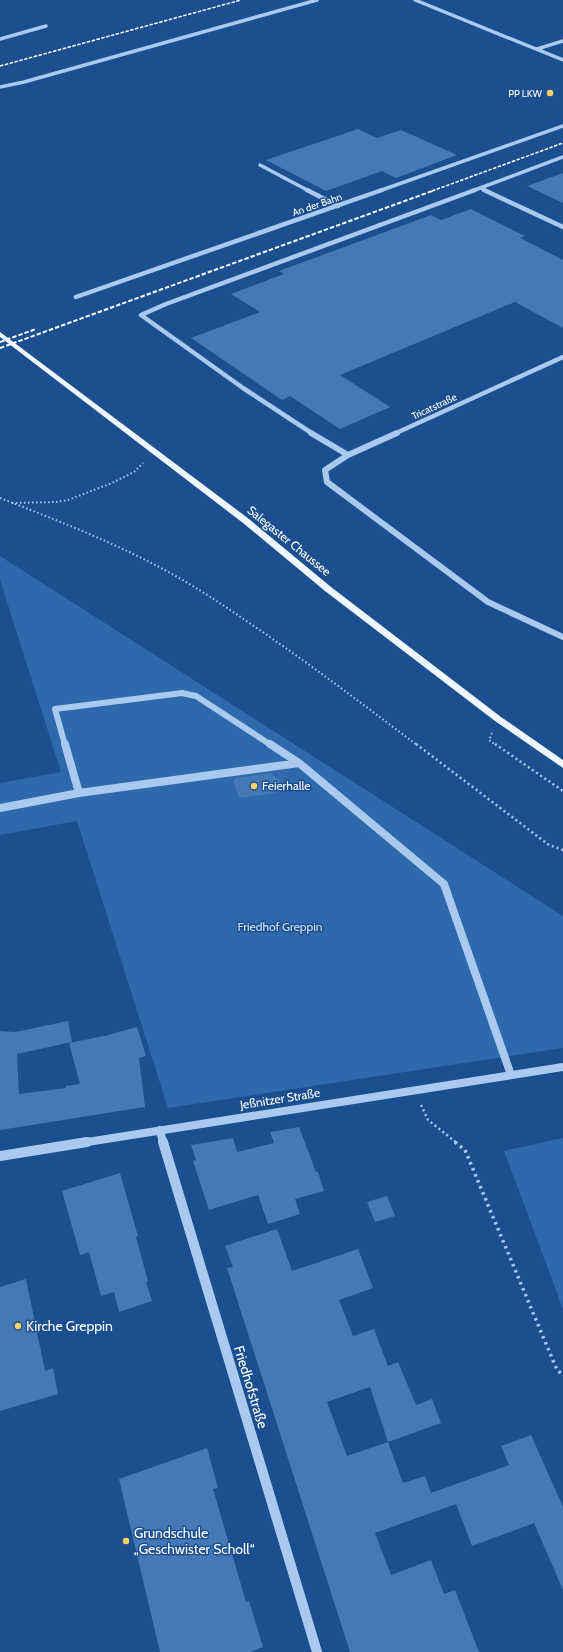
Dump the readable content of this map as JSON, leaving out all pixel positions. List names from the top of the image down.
{
  "streets": {
    "main road": ["Salegaster Chaussee"],
    "street": [
      "An der Bahn",
      "Tricatstraße",
      "Jeßnitzer Straße",
      "Friedhofstraße"
    ]
  },
  "crossings": [
    ["Jeßnitzer Straße", "Friedhofstraße"]
  ],
  "parks": ["Friedhof Greppin"],
  "places": [
    "PP LKW",
    "Feierhalle",
    "Kirche Greppin",
    "Grundschule „Geschwister Scholl“"
  ]
}
